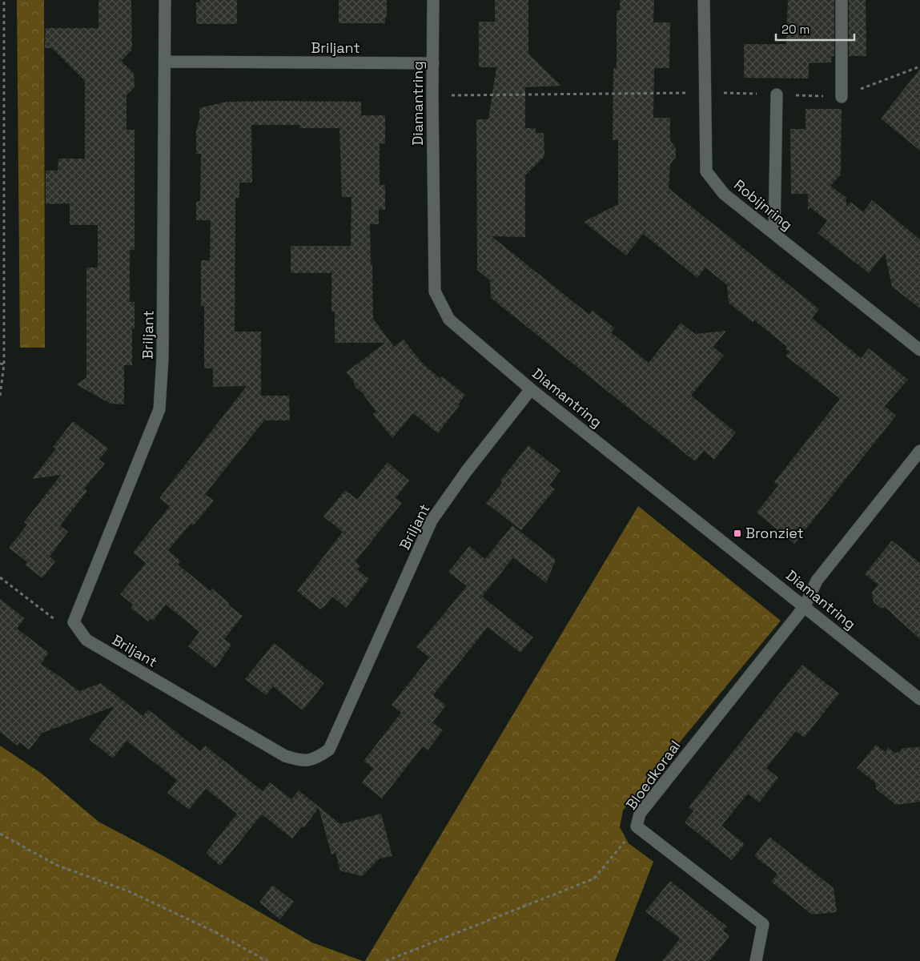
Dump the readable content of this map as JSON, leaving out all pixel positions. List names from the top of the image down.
{
  "streets": {
    "street": [
      "Briljant",
      "Diamantring",
      "Robijnring",
      "Bloedkoraal"
    ]
  },
  "crossings": [
    ["Briljant", "Diamantring"],
    ["Diamantring", "Bloedkoraal"]
  ],
  "places": {
    "transit": ["Bronziet"]
  },
  "scale_bar": "20 m"
}
